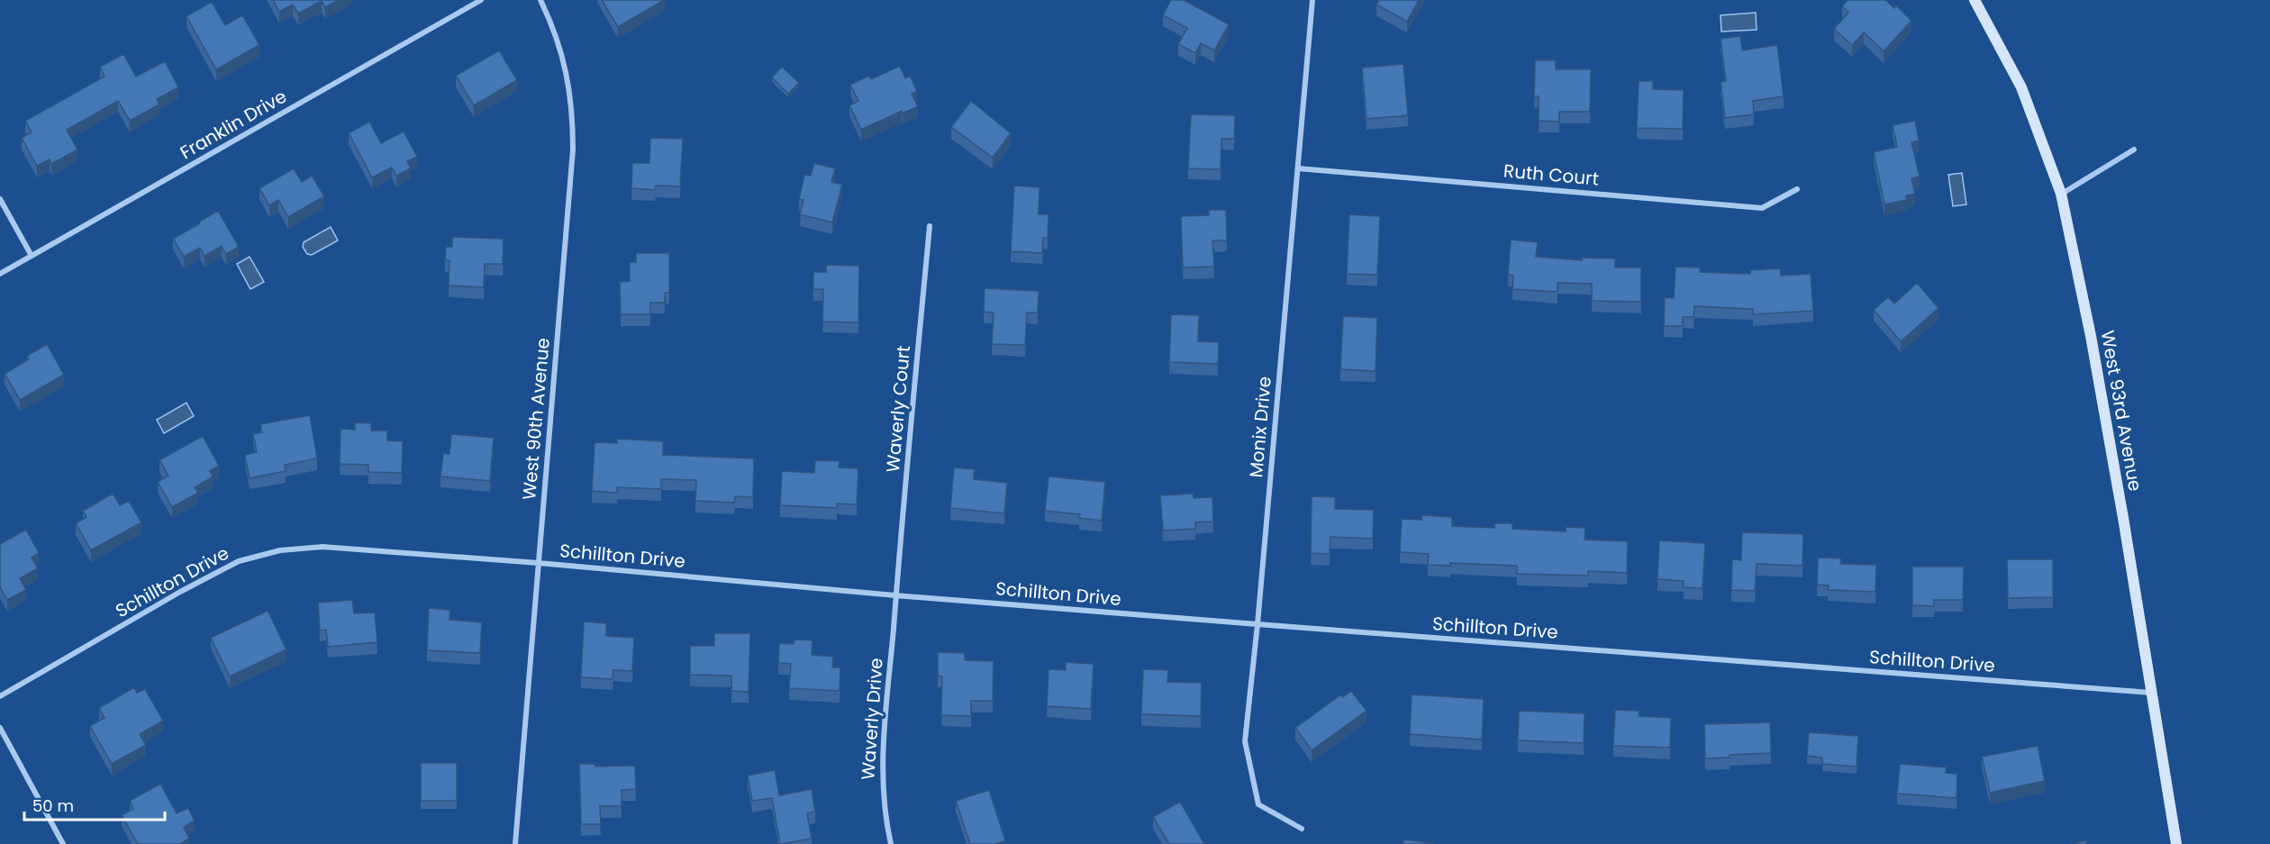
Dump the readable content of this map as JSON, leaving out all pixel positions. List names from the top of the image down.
{
  "streets": {
    "street": [
      "Franklin Drive",
      "Ruth Court",
      "Waverly Court",
      "West 93rd Avenue",
      "West 90th Avenue",
      "Monix Drive",
      "Schillton Drive",
      "Waverly Drive"
    ]
  },
  "crossings": [
    ["Ruth Court", "Monix Drive"],
    ["Waverly Court", "Schillton Drive"],
    ["Waverly Court", "Waverly Drive"],
    ["West 93rd Avenue", "Schillton Drive"],
    ["West 90th Avenue", "Schillton Drive"],
    ["Monix Drive", "Schillton Drive"],
    ["Schillton Drive", "Waverly Drive"]
  ],
  "scale_bar": "50 m"
}
